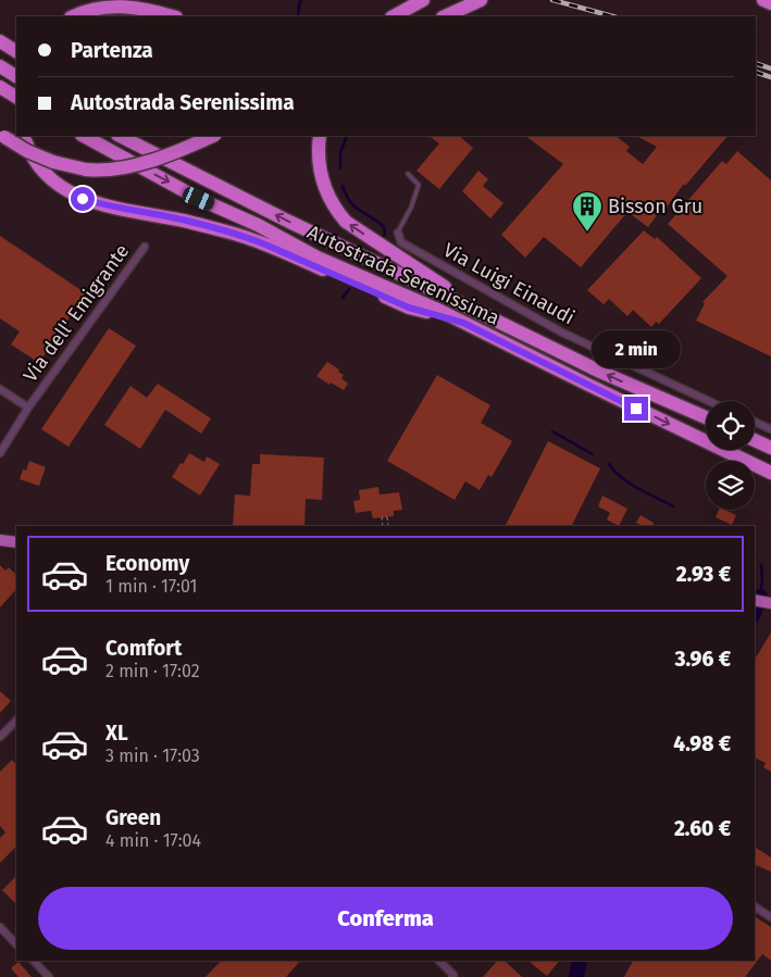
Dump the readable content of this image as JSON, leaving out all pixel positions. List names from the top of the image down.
{
  "streets": {
    "highway": ["Autostrada Serenissima"],
    "street": ["Via Luigi Einaudi", "Via dell' Emigrante"]
  },
  "places": {
    "building": ["Bisson Gru"]
  },
  "page": {
    "banner": ["Partenza", "Autostrada Serenissima"],
    "bubble": "2 min",
    "list": [
      {
        "name": "Economy",
        "note": "1 min · 17:01",
        "value": "2.93 €"
      },
      {
        "name": "Comfort",
        "note": "2 min · 17:02",
        "value": "3.96 €"
      },
      {
        "name": "XL",
        "note": "3 min · 17:03",
        "value": "4.98 €"
      },
      {
        "name": "Green",
        "note": "4 min · 17:04",
        "value": "2.60 €"
      }
    ],
    "buttons": "Conferma"
  }
}
